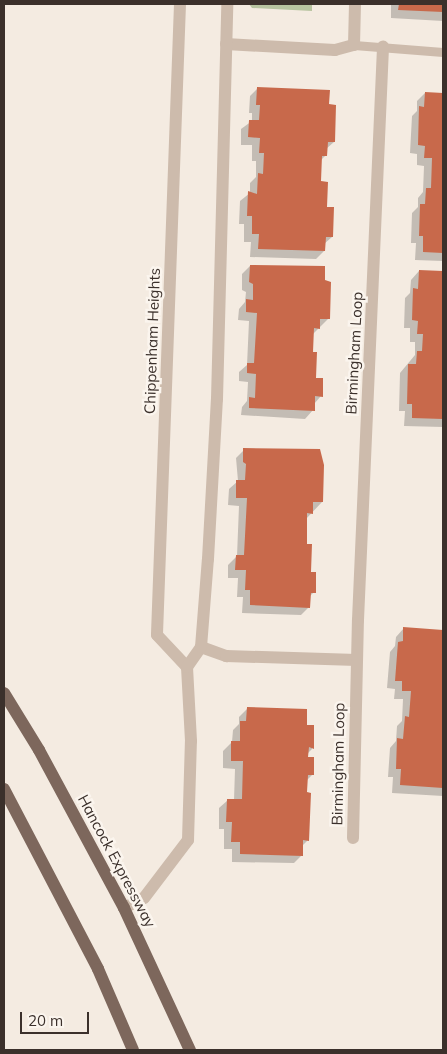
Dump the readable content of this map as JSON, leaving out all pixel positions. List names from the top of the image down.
{
  "streets": {
    "main road": ["Hancock Expressway"],
    "street": ["Chippenham Heights", "Birmingham Loop"]
  },
  "scale_bar": "20 m"
}
